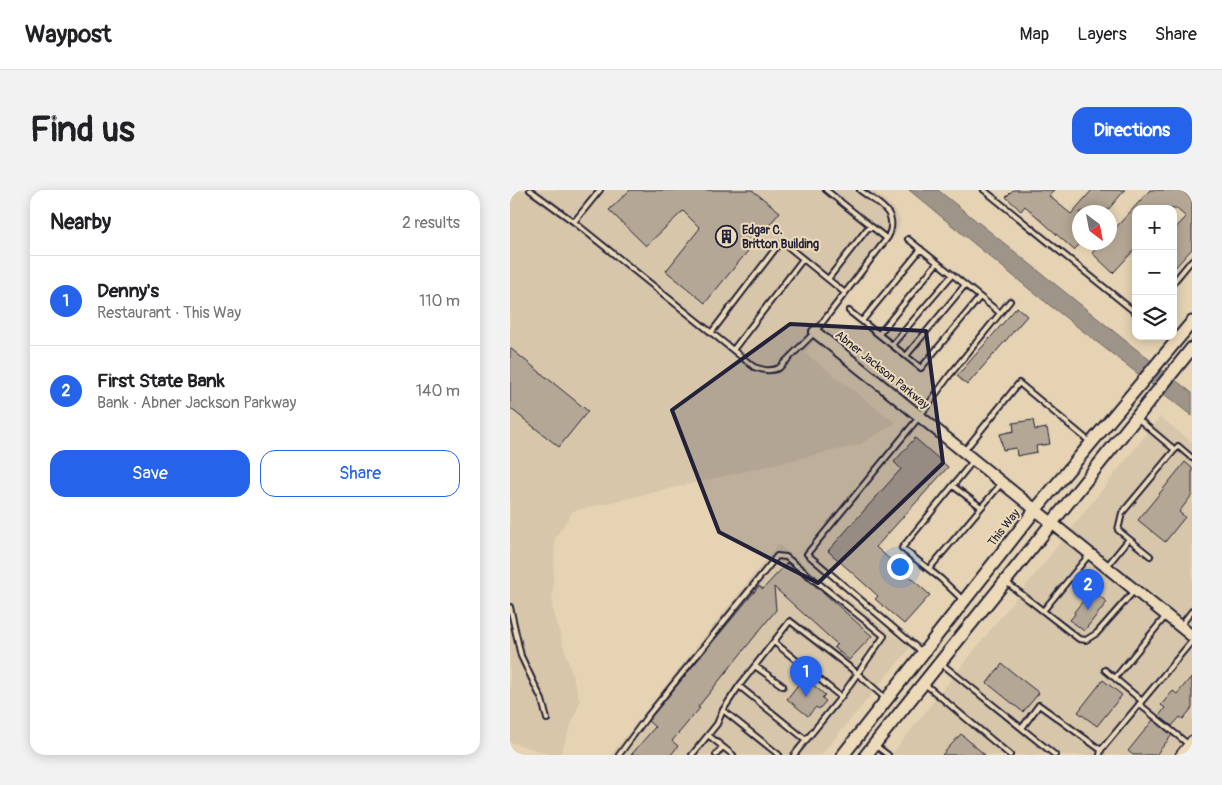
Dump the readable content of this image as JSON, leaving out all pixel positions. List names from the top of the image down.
{
  "streets": {
    "main road": ["This Way"],
    "street": ["Abner Jackson Parkway"]
  },
  "crossings": [
    ["Abner Jackson Parkway", "This Way"]
  ],
  "places": {
    "building": ["Edgar C. Britton Building"]
  },
  "north": "bottom right",
  "page": {
    "header": "Waypost",
    "nav": ["Map", "Layers", "Share"],
    "buttons": [
      "Directions",
      ["Save", "Share"]
    ],
    "title": "Find us",
    "heading": ["Nearby", "2 results"],
    "map_buttons": ["+", "−"],
    "list": [
      {
        "mark": "1",
        "name": "Denny's",
        "note": "Restaurant · This Way",
        "value": "110 m"
      },
      {
        "mark": "2",
        "name": "First State Bank",
        "note": "Bank · Abner Jackson Parkway",
        "value": "140 m"
      }
    ],
    "pins": ["2", "1"]
  }
}
